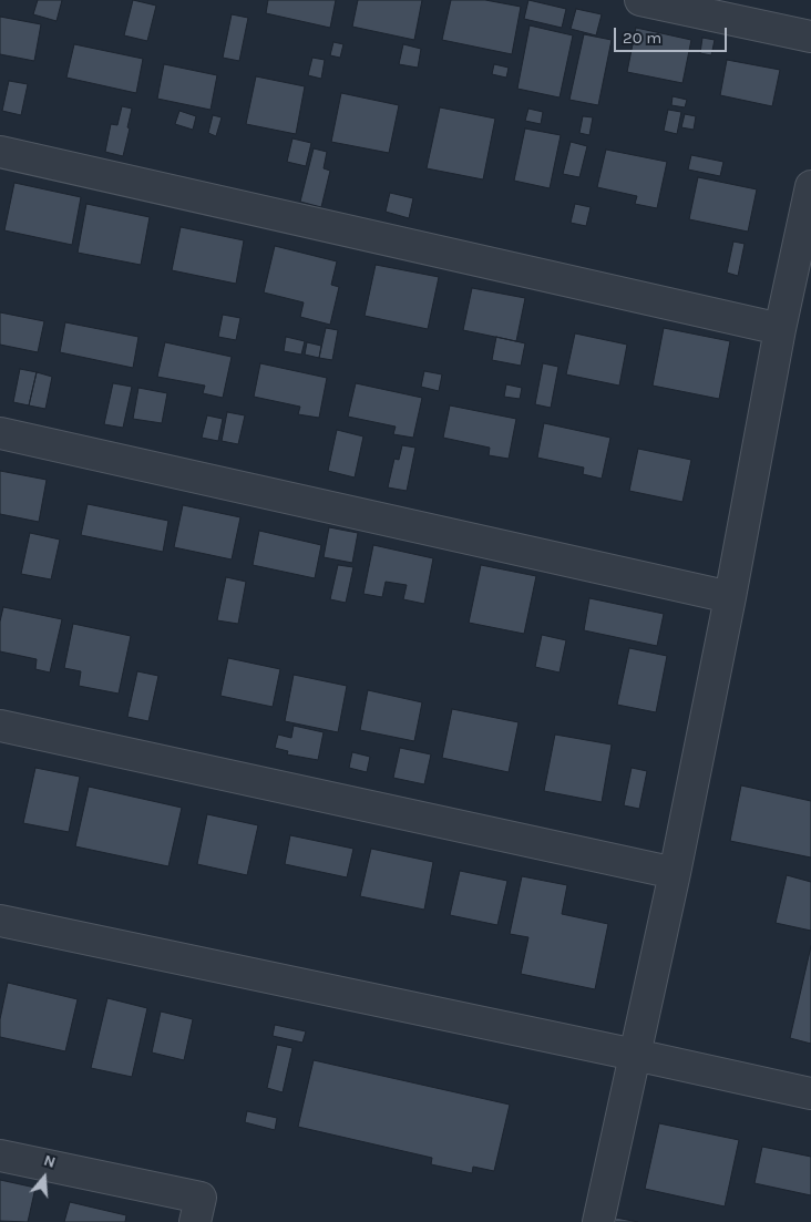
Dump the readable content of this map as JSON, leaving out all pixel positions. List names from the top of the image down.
{
  "scale_bar": "20 m",
  "north": "top"
}
